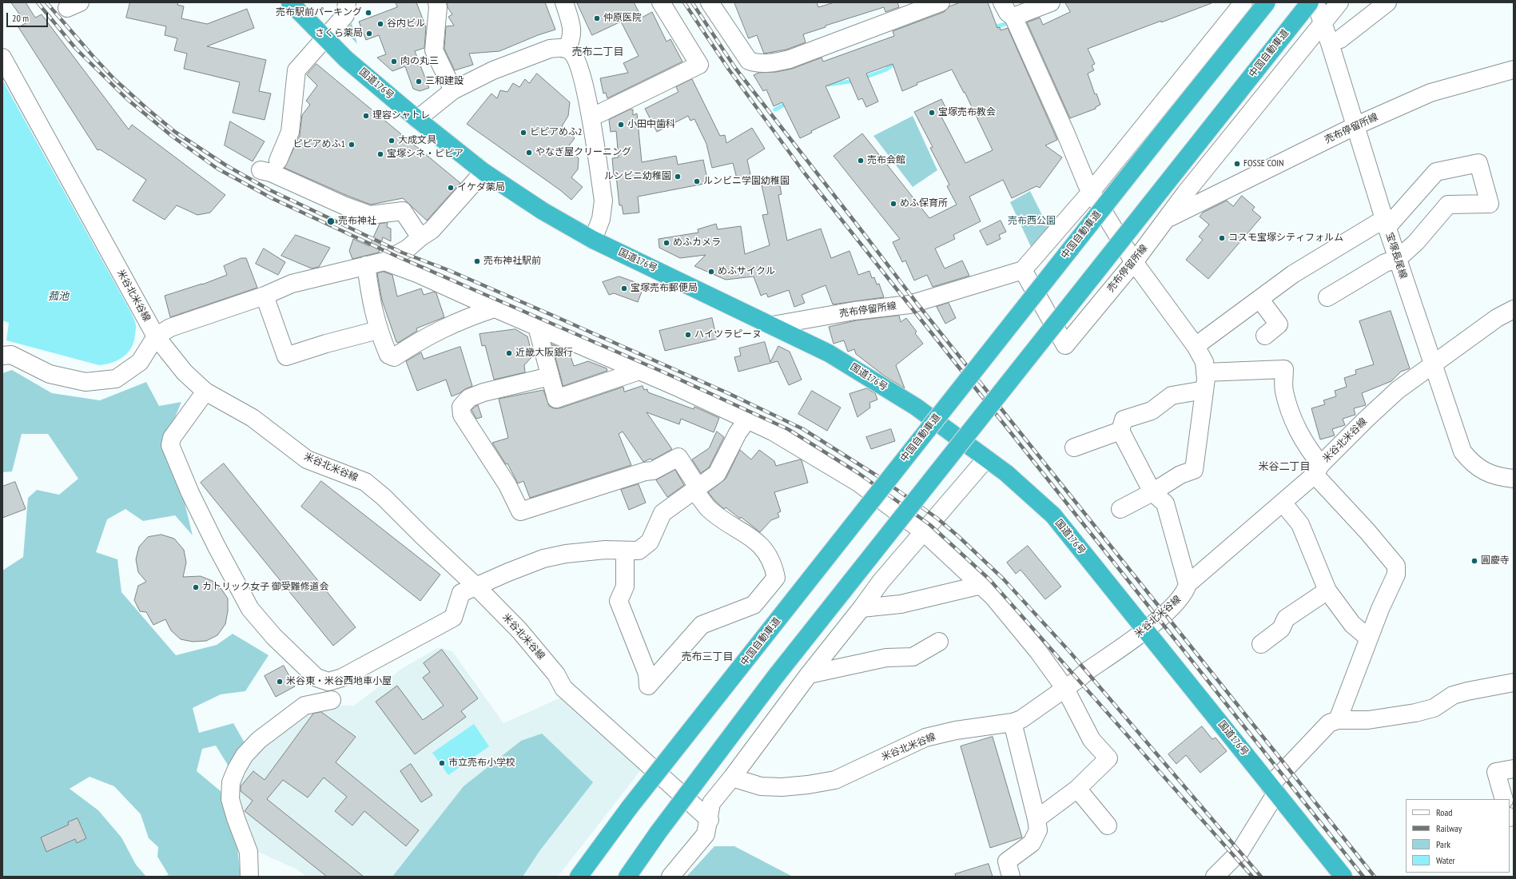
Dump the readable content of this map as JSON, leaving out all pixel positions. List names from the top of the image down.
{
  "streets": {
    "highway": ["中国自動車道", "国道176号"],
    "street": ["売布停留所線", "宝塚長尾線", "米谷北米谷線"]
  },
  "crossings": [
    ["国道176号", "売布停留所線"],
    ["国道176号", "米谷北米谷線"],
    ["売布停留所線", "宝塚長尾線"],
    ["宝塚長尾線", "米谷北米谷線"]
  ],
  "districts": ["売布二丁目", "米谷二丁目", "売布三丁目"],
  "water": ["菰池"],
  "parks": ["売布西公園"],
  "places": [
    "売布駅前パーキング",
    "仲原医院",
    "谷内ビル",
    "さくら薬局",
    "肉の丸三",
    "三和建設",
    "宝塚売布教会",
    "理容シャトレ",
    "小田中歯科",
    "ピピアめふ2",
    "大成文具",
    "ピピアめふ1",
    "やなぎ屋クリーニング",
    "宝塚シネ・ピピア",
    "売布会館",
    "FOSSE COIN",
    "ルンビニ幼稚園",
    "ルンビニ学園幼稚園",
    "イケダ薬局",
    "めふ保育所",
    "売布神社",
    "コスモ宝塚シティフォルム",
    "めふカメラ",
    "売布神社駅前",
    "めふサイクル",
    "宝塚売布郵便局",
    "ハイツラピーヌ",
    "近畿大阪銀行",
    "圓慶寺",
    "カトリック女子 御受難修道会",
    "米谷東・米谷西地車小屋",
    "市立売布小学校"
  ],
  "legend": [
    "Road",
    "Railway",
    "Park",
    "Water"
  ],
  "scale_bar": "20 m"
}
